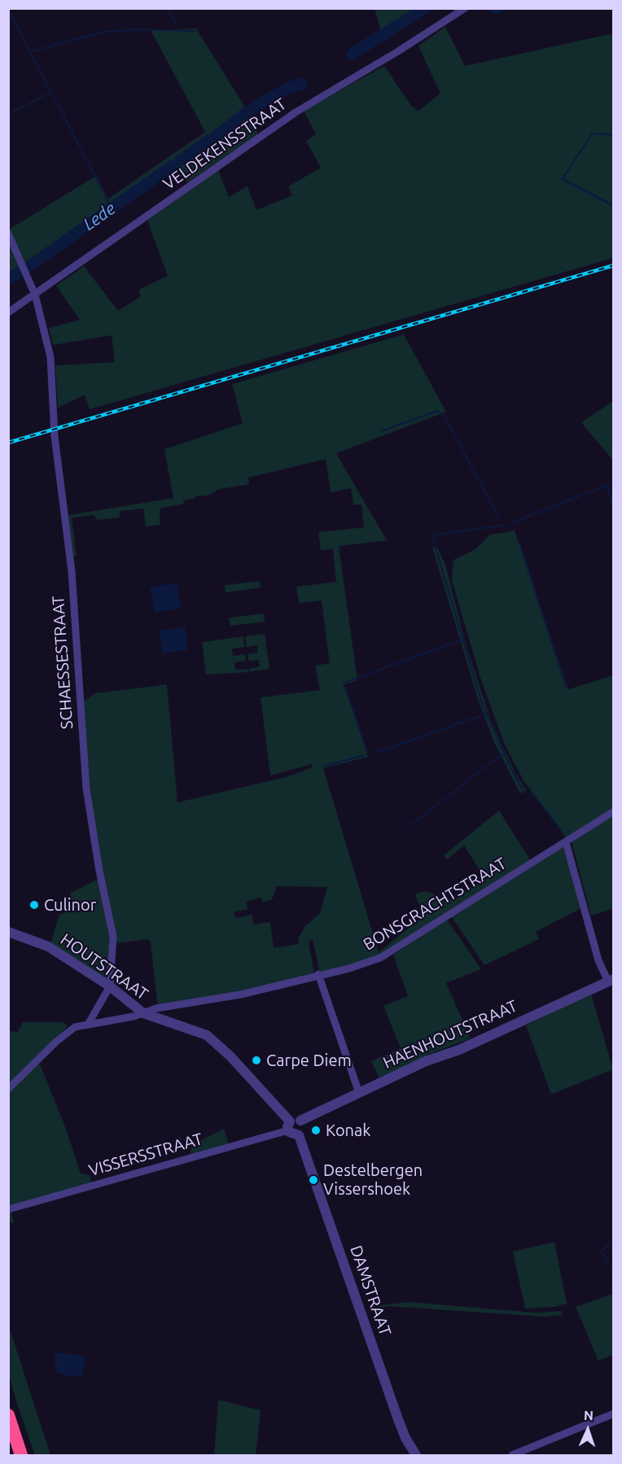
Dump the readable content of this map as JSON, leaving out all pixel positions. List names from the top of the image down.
{
  "streets": {
    "street": [
      "VELDEKENSSTRAAT",
      "SCHAESSESTRAAT",
      "BONSGRACHTSTRAAT",
      "HOUTSTRAAT",
      "HAENHOUTSTRAAT",
      "VISSERSSTRAAT",
      "DAMSTRAAT"
    ]
  },
  "crossings": [
    ["VELDEKENSSTRAAT", "SCHAESSESTRAAT"],
    ["SCHAESSESTRAAT", "HOUTSTRAAT"],
    ["BONSGRACHTSTRAAT", "HOUTSTRAAT"],
    ["HOUTSTRAAT", "HAENHOUTSTRAAT"],
    ["HOUTSTRAAT", "VISSERSSTRAAT"],
    ["HOUTSTRAAT", "DAMSTRAAT"],
    ["HAENHOUTSTRAAT", "VISSERSSTRAAT"],
    ["HAENHOUTSTRAAT", "DAMSTRAAT"],
    ["VISSERSSTRAAT", "DAMSTRAAT"]
  ],
  "water": ["Lede"],
  "places": [
    "Culinor",
    "Carpe Diem",
    "Konak",
    "Destelbergen Vissershoek"
  ],
  "north": "top"
}
